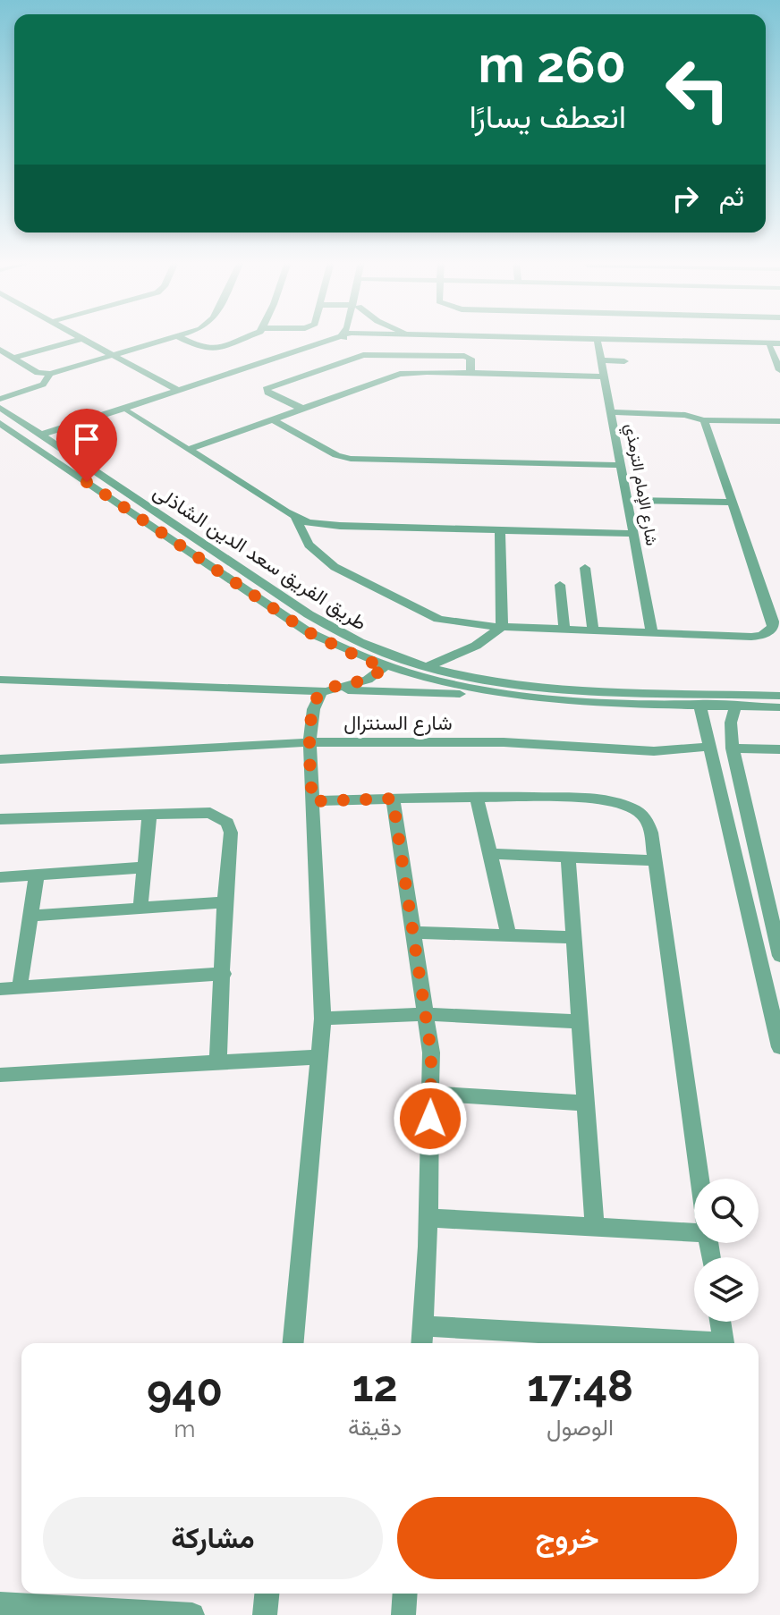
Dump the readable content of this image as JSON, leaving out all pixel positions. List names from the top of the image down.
{
  "streets": {
    "street": ["شارع الإمام الترمذي", "طريق الفريق سعد الدين الشاذلى", "شارع السنترال"]
  },
  "page": {
    "turn": ["260 m", "انعطف يسارًا"],
    "then": "ثم",
    "eta": [
      "17:48",
      "الوصول",
      "12",
      "دقيقة",
      "940",
      "m"
    ],
    "buttons": ["خروج", "مشاركة"]
  }
}
